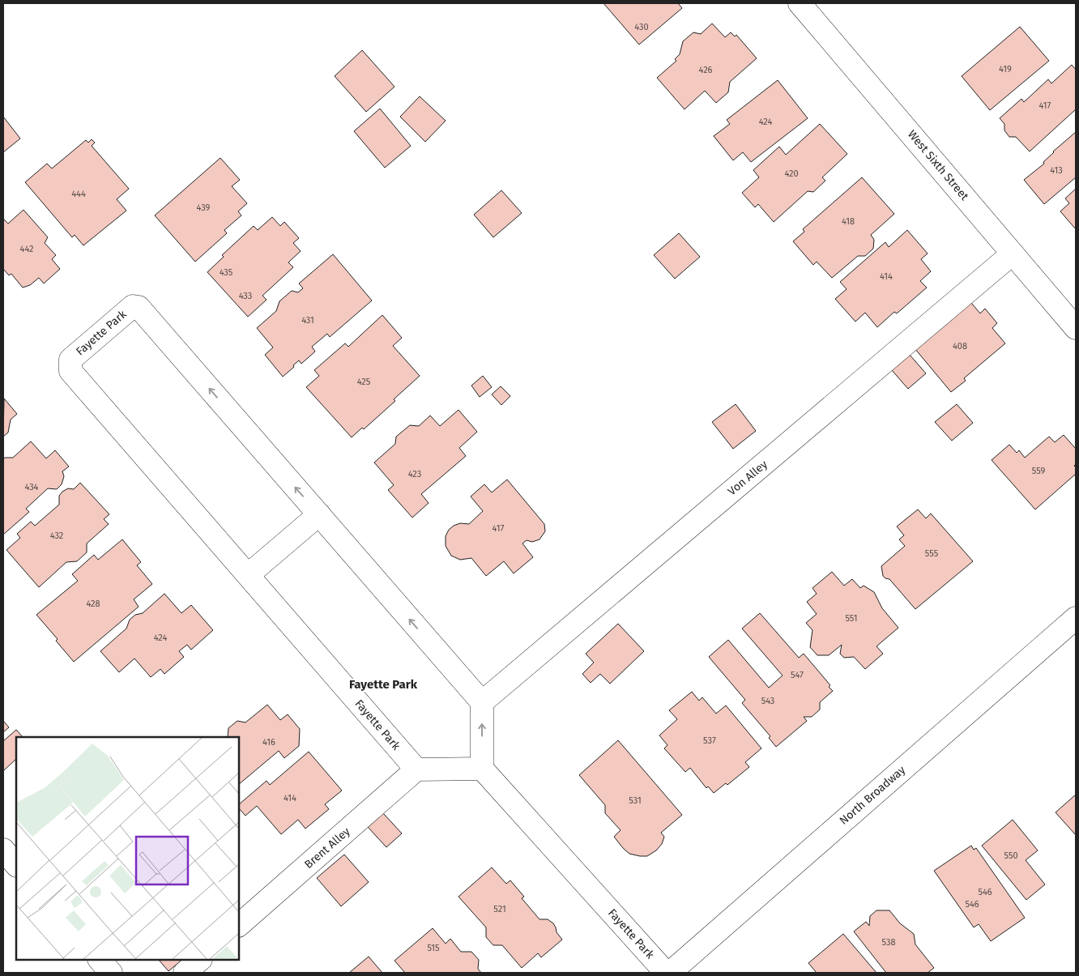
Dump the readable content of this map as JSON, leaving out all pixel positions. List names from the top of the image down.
{
  "streets": {
    "street": [
      "West Sixth Street",
      "Fayette Park",
      "Von Alley",
      "North Broadway",
      "Brent Alley"
    ]
  },
  "crossings": [
    ["West Sixth Street", "Von Alley"],
    ["Fayette Park", "Von Alley"],
    ["Fayette Park", "Brent Alley"]
  ],
  "districts": ["Fayette Park"],
  "house_numbers": [
    "430",
    "419",
    "426",
    "417",
    "424",
    "413",
    "420",
    "444",
    "439",
    "418",
    "442",
    "435",
    "414",
    "433",
    "431",
    "408",
    "425",
    "559",
    "423",
    "434",
    "417",
    "432",
    "555",
    "428",
    "551",
    "424",
    "547",
    "543",
    "537",
    "416",
    "414",
    "531",
    "550",
    "546",
    "546",
    "521",
    "538",
    "515"
  ]
}
